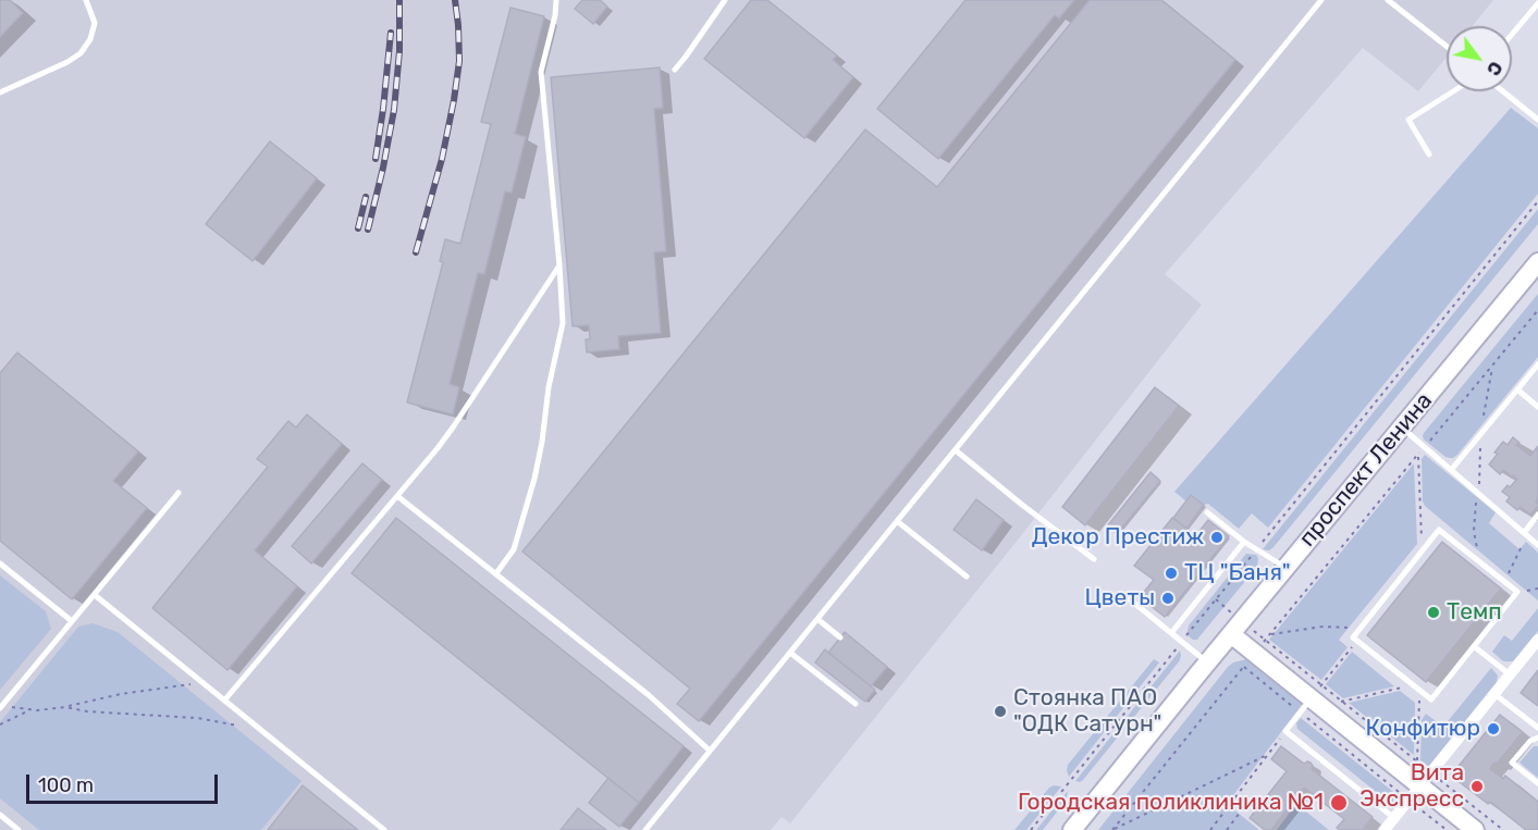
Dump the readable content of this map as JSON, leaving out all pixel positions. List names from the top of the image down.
{
  "streets": {
    "main road": ["проспект Ленина"]
  },
  "places": [
    "Декор Престиж",
    "ТЦ \"Баня\"",
    "Цветы",
    "Темп",
    "Стоянка ПАО \"ОДК Сатурн\"",
    "Конфитюр",
    "Вита Экспресс",
    "Городская поликлиника №1"
  ],
  "scale_bar": "100 m",
  "north": "bottom right"
}
